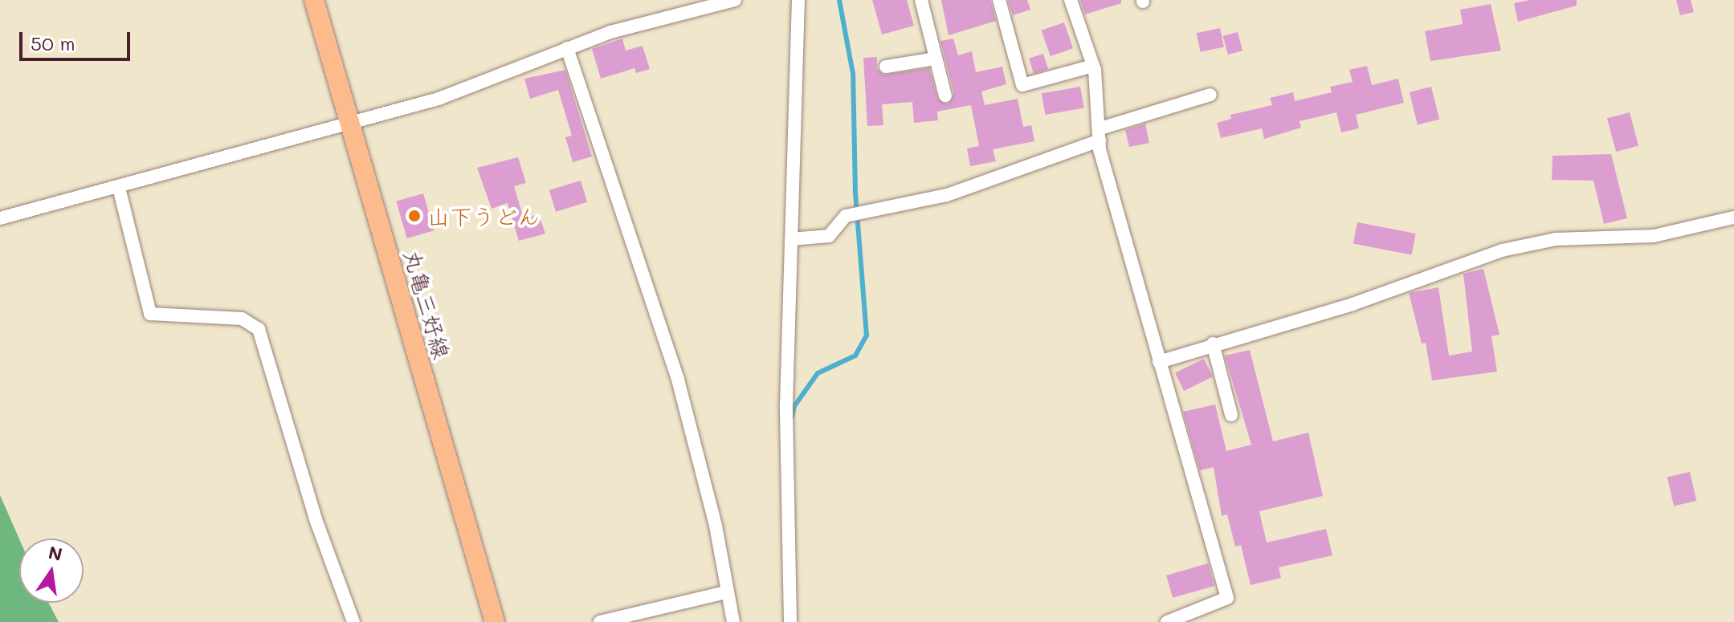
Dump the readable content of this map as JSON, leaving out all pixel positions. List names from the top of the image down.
{
  "streets": {
    "main road": ["丸亀三好線"]
  },
  "places": ["山下うどん"],
  "scale_bar": "50 m",
  "north": "top"
}
